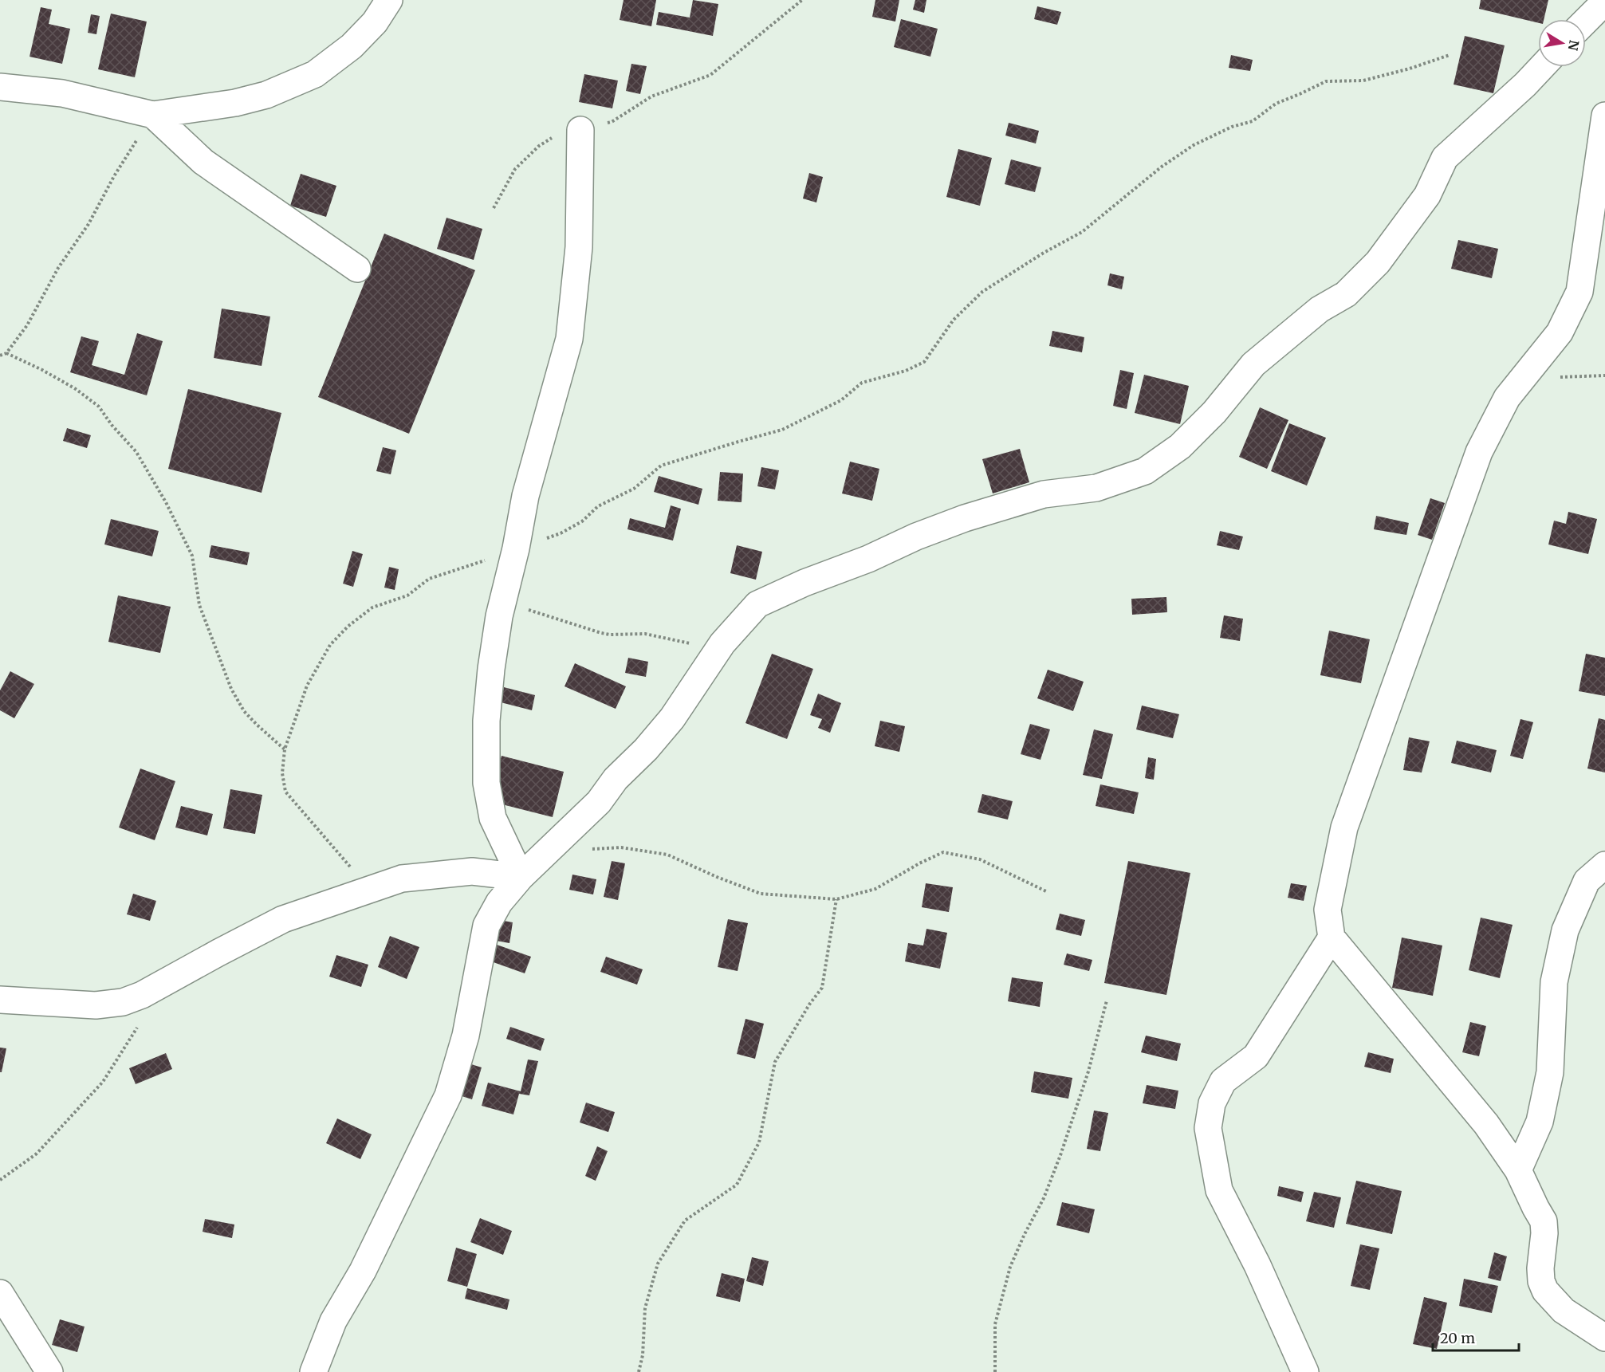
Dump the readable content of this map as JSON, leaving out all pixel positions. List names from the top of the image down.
{
  "scale_bar": "20 m",
  "north": "right"
}
